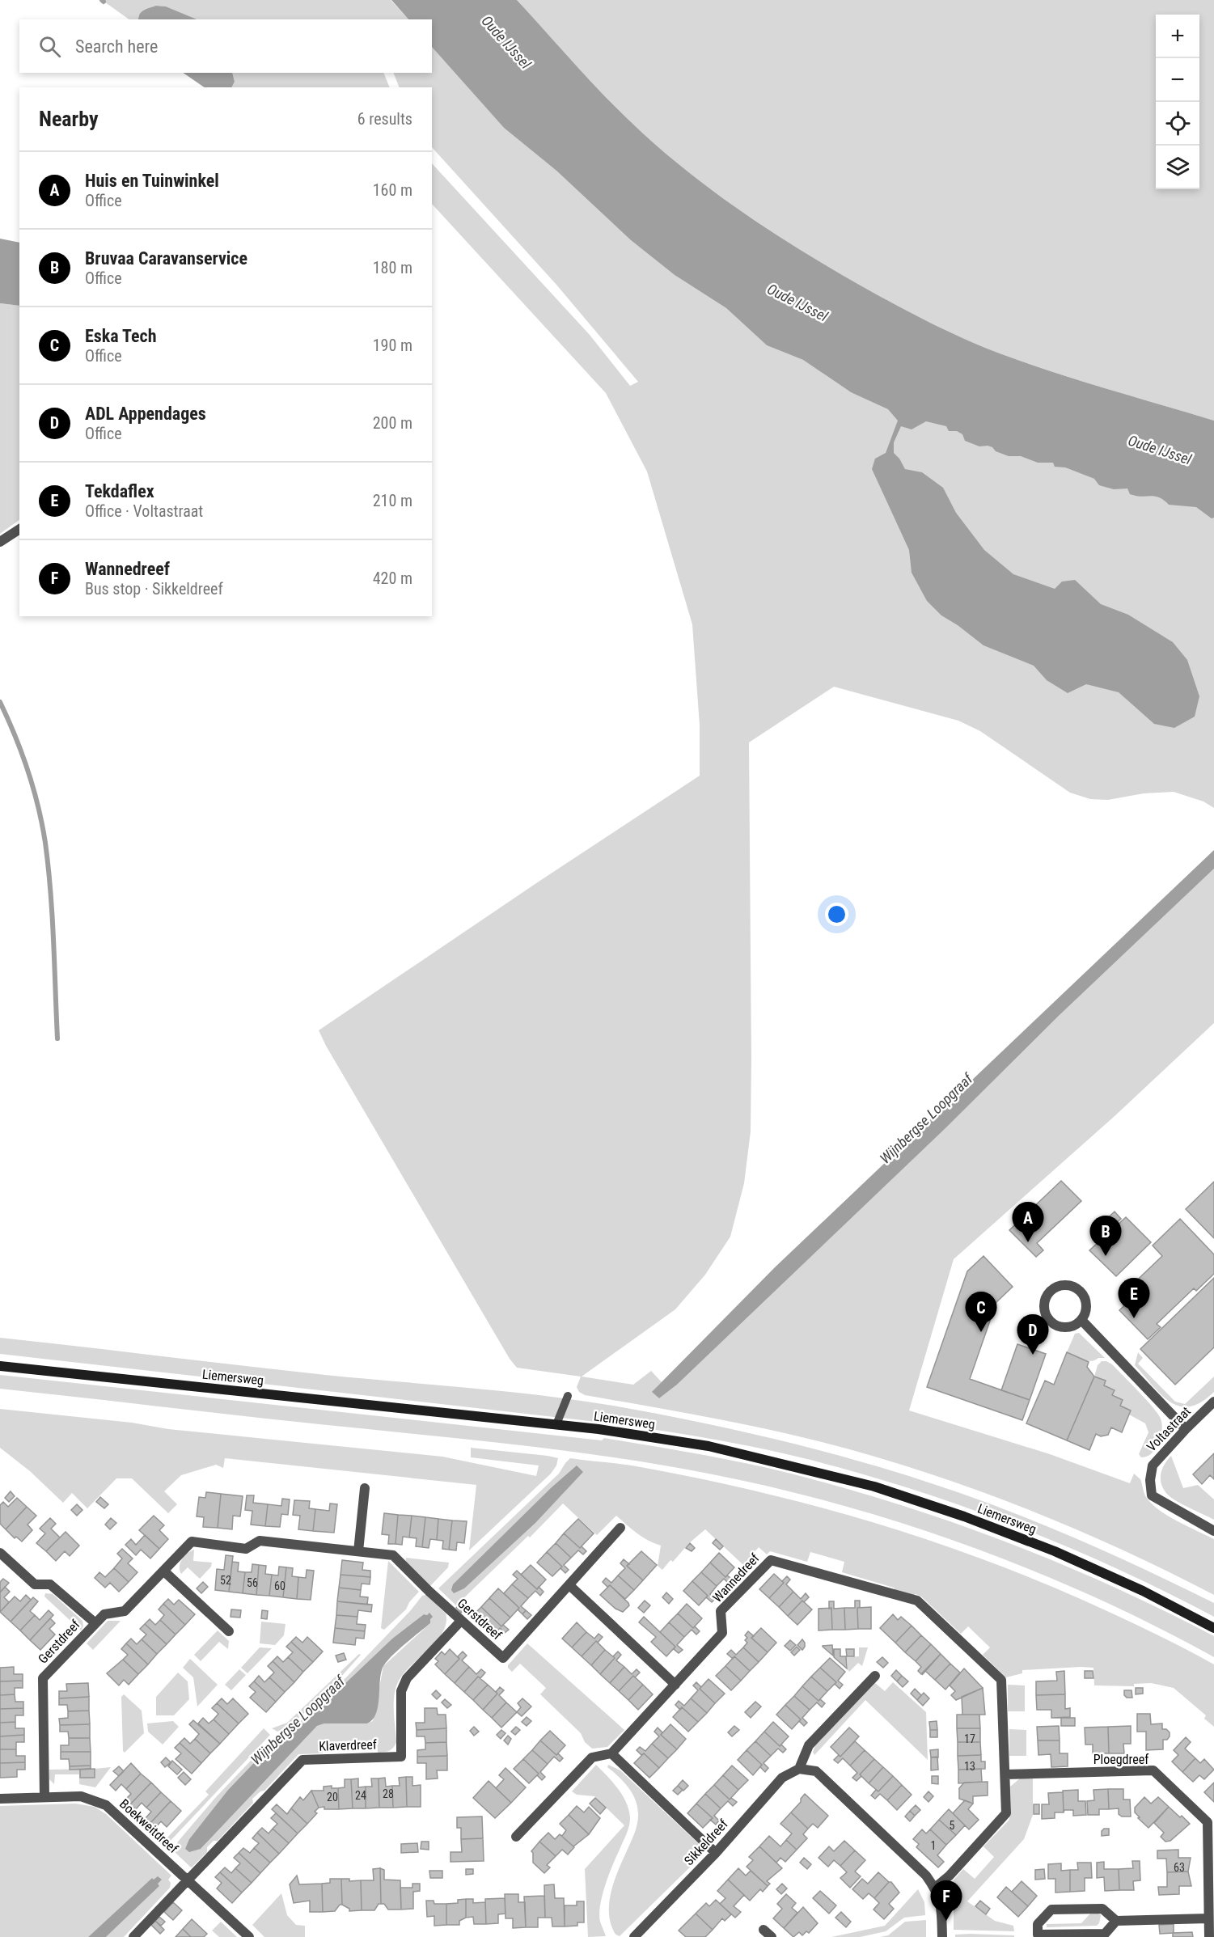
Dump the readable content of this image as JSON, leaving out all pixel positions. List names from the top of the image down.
{
  "streets": {
    "main road": ["Liemersweg"],
    "street": [
      "Voltastraat",
      "Wannedreef",
      "Gerstdreef",
      "Klaverdreef",
      "Ploegdreef",
      "Boekweitdreef",
      "Sikkeldreef"
    ]
  },
  "crossings": [
    ["Wannedreef", "Ploegdreef"],
    ["Gerstdreef", "Klaverdreef"],
    ["Gerstdreef", "Boekweitdreef"],
    ["Klaverdreef", "Boekweitdreef"]
  ],
  "water": ["Oude IJssel", "Wijnbergse Loopgraaf"],
  "house_numbers": [
    "52",
    "56",
    "60",
    "17",
    "13",
    "28",
    "24",
    "20",
    "5",
    "1",
    "63"
  ],
  "page": {
    "map_buttons": ["+", "−"],
    "search": "Search here",
    "heading": ["Nearby", "6 results"],
    "list": [
      {
        "mark": "A",
        "name": "Huis en Tuinwinkel",
        "note": "Office",
        "value": "160 m"
      },
      {
        "mark": "B",
        "name": "Bruvaa Caravanservice",
        "note": "Office",
        "value": "180 m"
      },
      {
        "mark": "C",
        "name": "Eska Tech",
        "note": "Office",
        "value": "190 m"
      },
      {
        "mark": "D",
        "name": "ADL Appendages",
        "note": "Office",
        "value": "200 m"
      },
      {
        "mark": "E",
        "name": "Tekdaflex",
        "note": "Office · Voltastraat",
        "value": "210 m"
      },
      {
        "mark": "F",
        "name": "Wannedreef",
        "note": "Bus stop · Sikkeldreef",
        "value": "420 m"
      }
    ],
    "pins": [
      "A",
      "B",
      "E",
      "C",
      "D",
      "F"
    ]
  }
}
